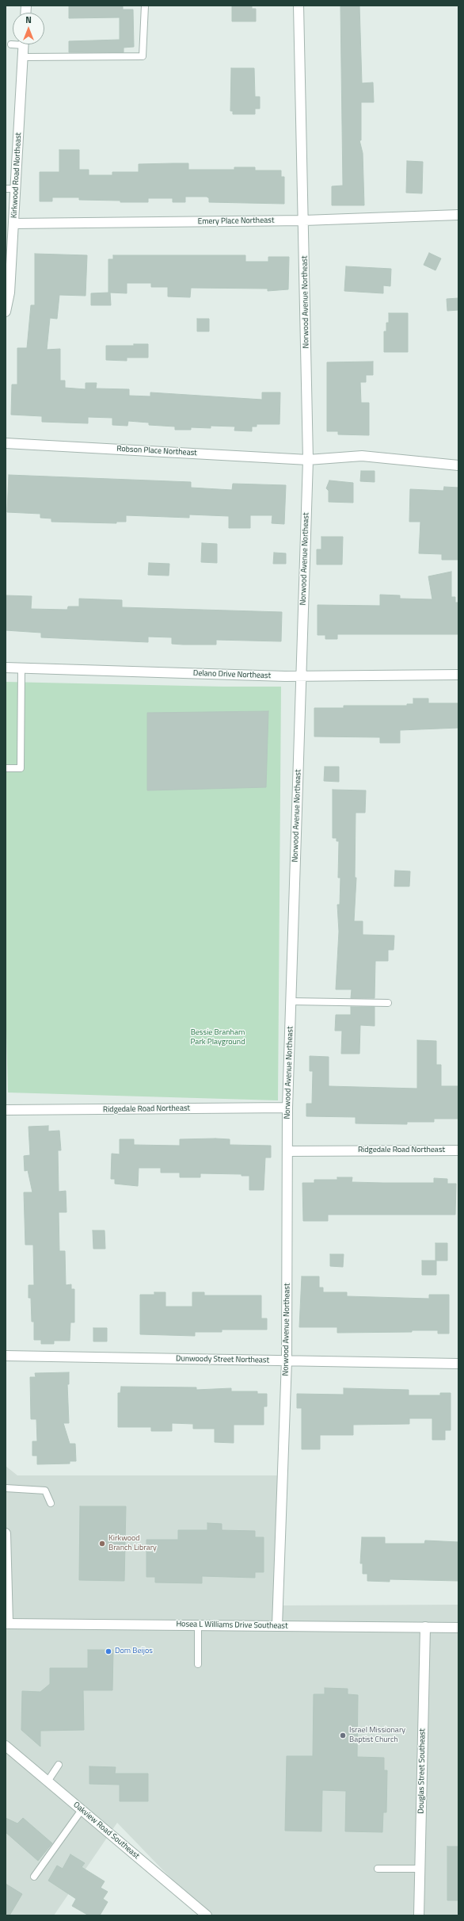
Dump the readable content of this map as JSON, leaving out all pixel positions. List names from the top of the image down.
{
  "streets": {
    "street": [
      "Kirkwood Road Northeast",
      "Emery Place Northeast",
      "Norwood Avenue Northeast",
      "Robson Place Northeast",
      "Delano Drive Northeast",
      "Ridgedale Road Northeast",
      "Dunwoody Street Northeast",
      "Hosea L Williams Drive Southeast",
      "Douglas Street Southeast",
      "Oakview Road Southeast"
    ]
  },
  "crossings": [
    ["Kirkwood Road Northeast", "Emery Place Northeast"],
    ["Emery Place Northeast", "Norwood Avenue Northeast"],
    ["Norwood Avenue Northeast", "Robson Place Northeast"],
    ["Norwood Avenue Northeast", "Delano Drive Northeast"],
    ["Norwood Avenue Northeast", "Ridgedale Road Northeast"],
    ["Norwood Avenue Northeast", "Dunwoody Street Northeast"],
    ["Norwood Avenue Northeast", "Hosea L Williams Drive Southeast"],
    ["Hosea L Williams Drive Southeast", "Douglas Street Southeast"]
  ],
  "parks": ["Bessie Branham Park Playground"],
  "places": ["Kirkwood Branch Library", "Dom Beijos", "Israel Missionary Baptist Church"],
  "north": "top"
}
